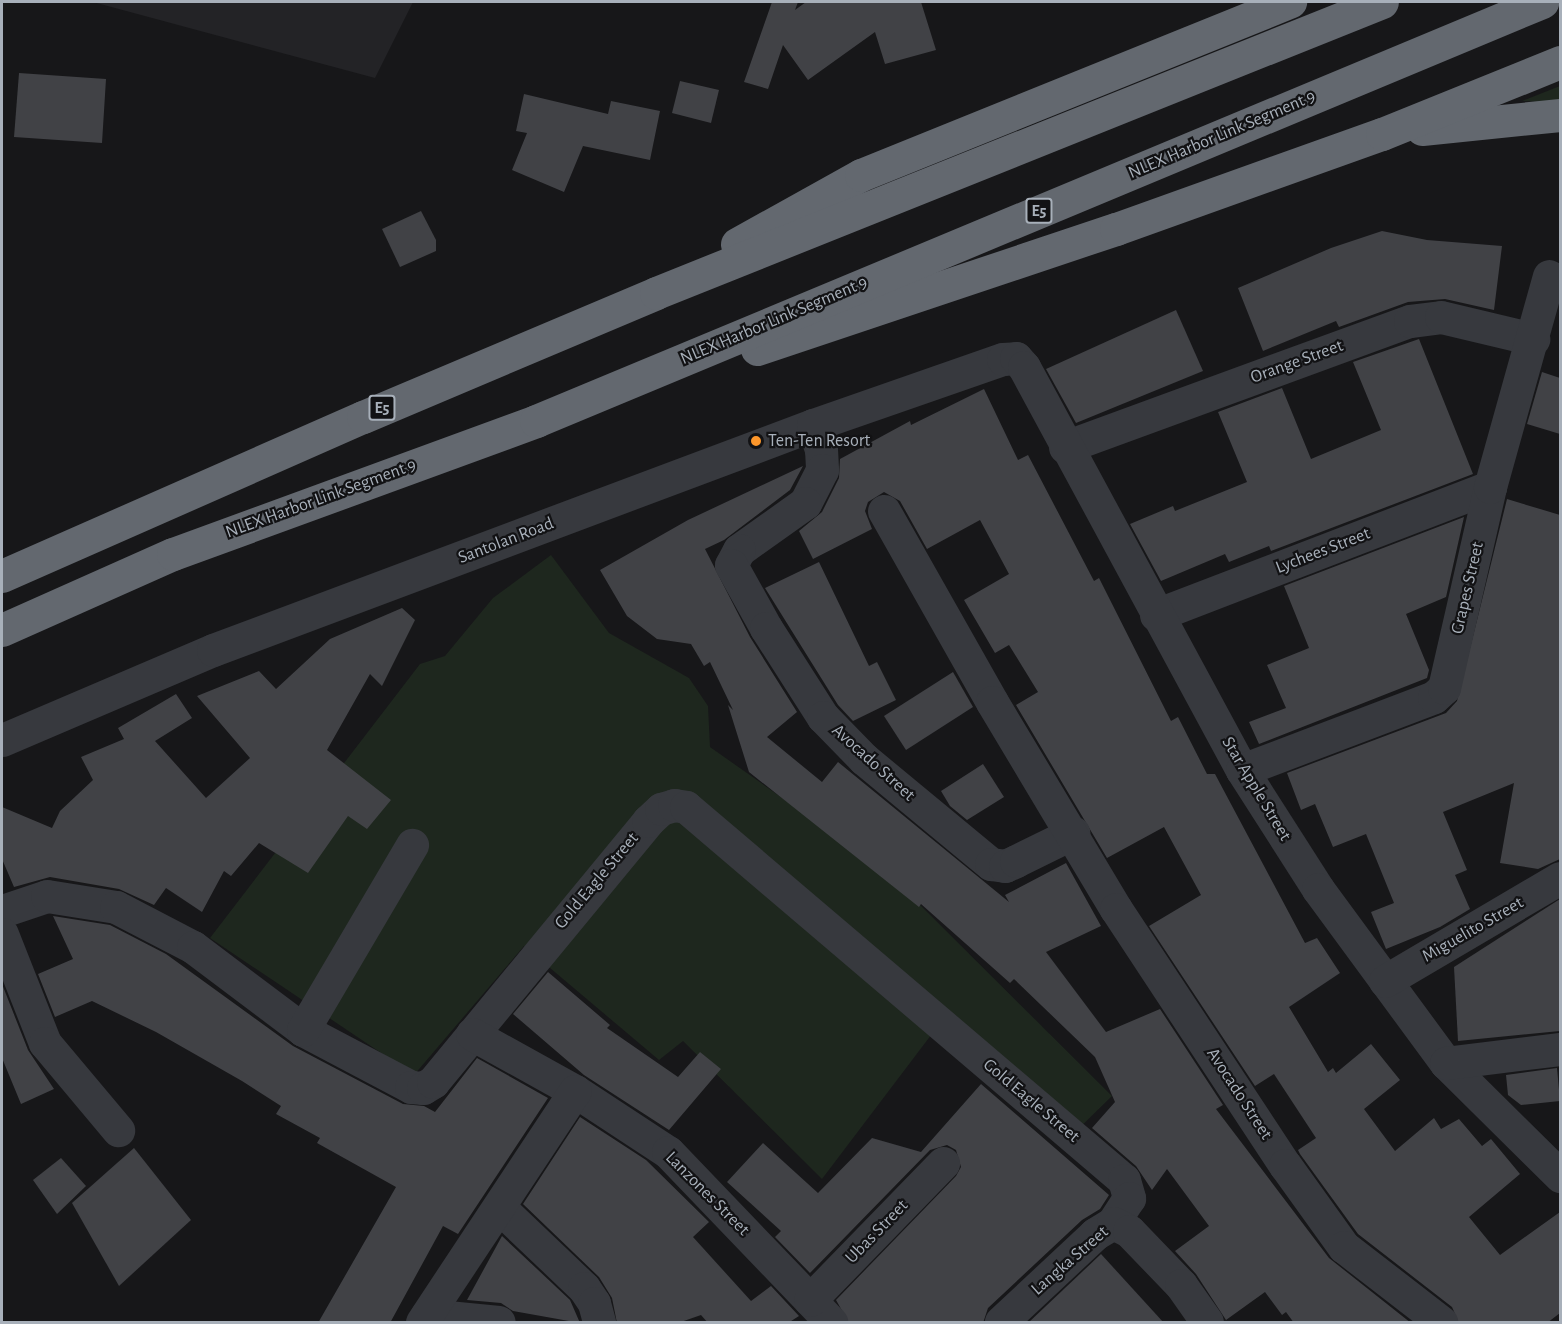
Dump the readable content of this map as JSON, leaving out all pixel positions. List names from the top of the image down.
{
  "streets": {
    "highway": ["NLEX Harbor Link Segment 9", "E5"],
    "street": [
      "Orange Street",
      "Santolan Road",
      "Lychees Street",
      "Grapes Street",
      "Avocado Street",
      "Star Apple Street",
      "Gold Eagle Street",
      "Miguelito Street",
      "Lanzones Street",
      "Ubas Street",
      "Langka Street"
    ]
  },
  "crossings": [
    ["Orange Street", "Grapes Street"],
    ["Orange Street", "Star Apple Street"],
    ["Santolan Road", "Avocado Street"],
    ["Santolan Road", "Star Apple Street"],
    ["Lychees Street", "Grapes Street"],
    ["Lychees Street", "Star Apple Street"],
    ["Grapes Street", "Star Apple Street"],
    ["Star Apple Street", "Miguelito Street"],
    ["Gold Eagle Street", "Lanzones Street"],
    ["Gold Eagle Street", "Langka Street"],
    ["Lanzones Street", "Ubas Street"]
  ],
  "places": ["Ten-Ten Resort"]
}
